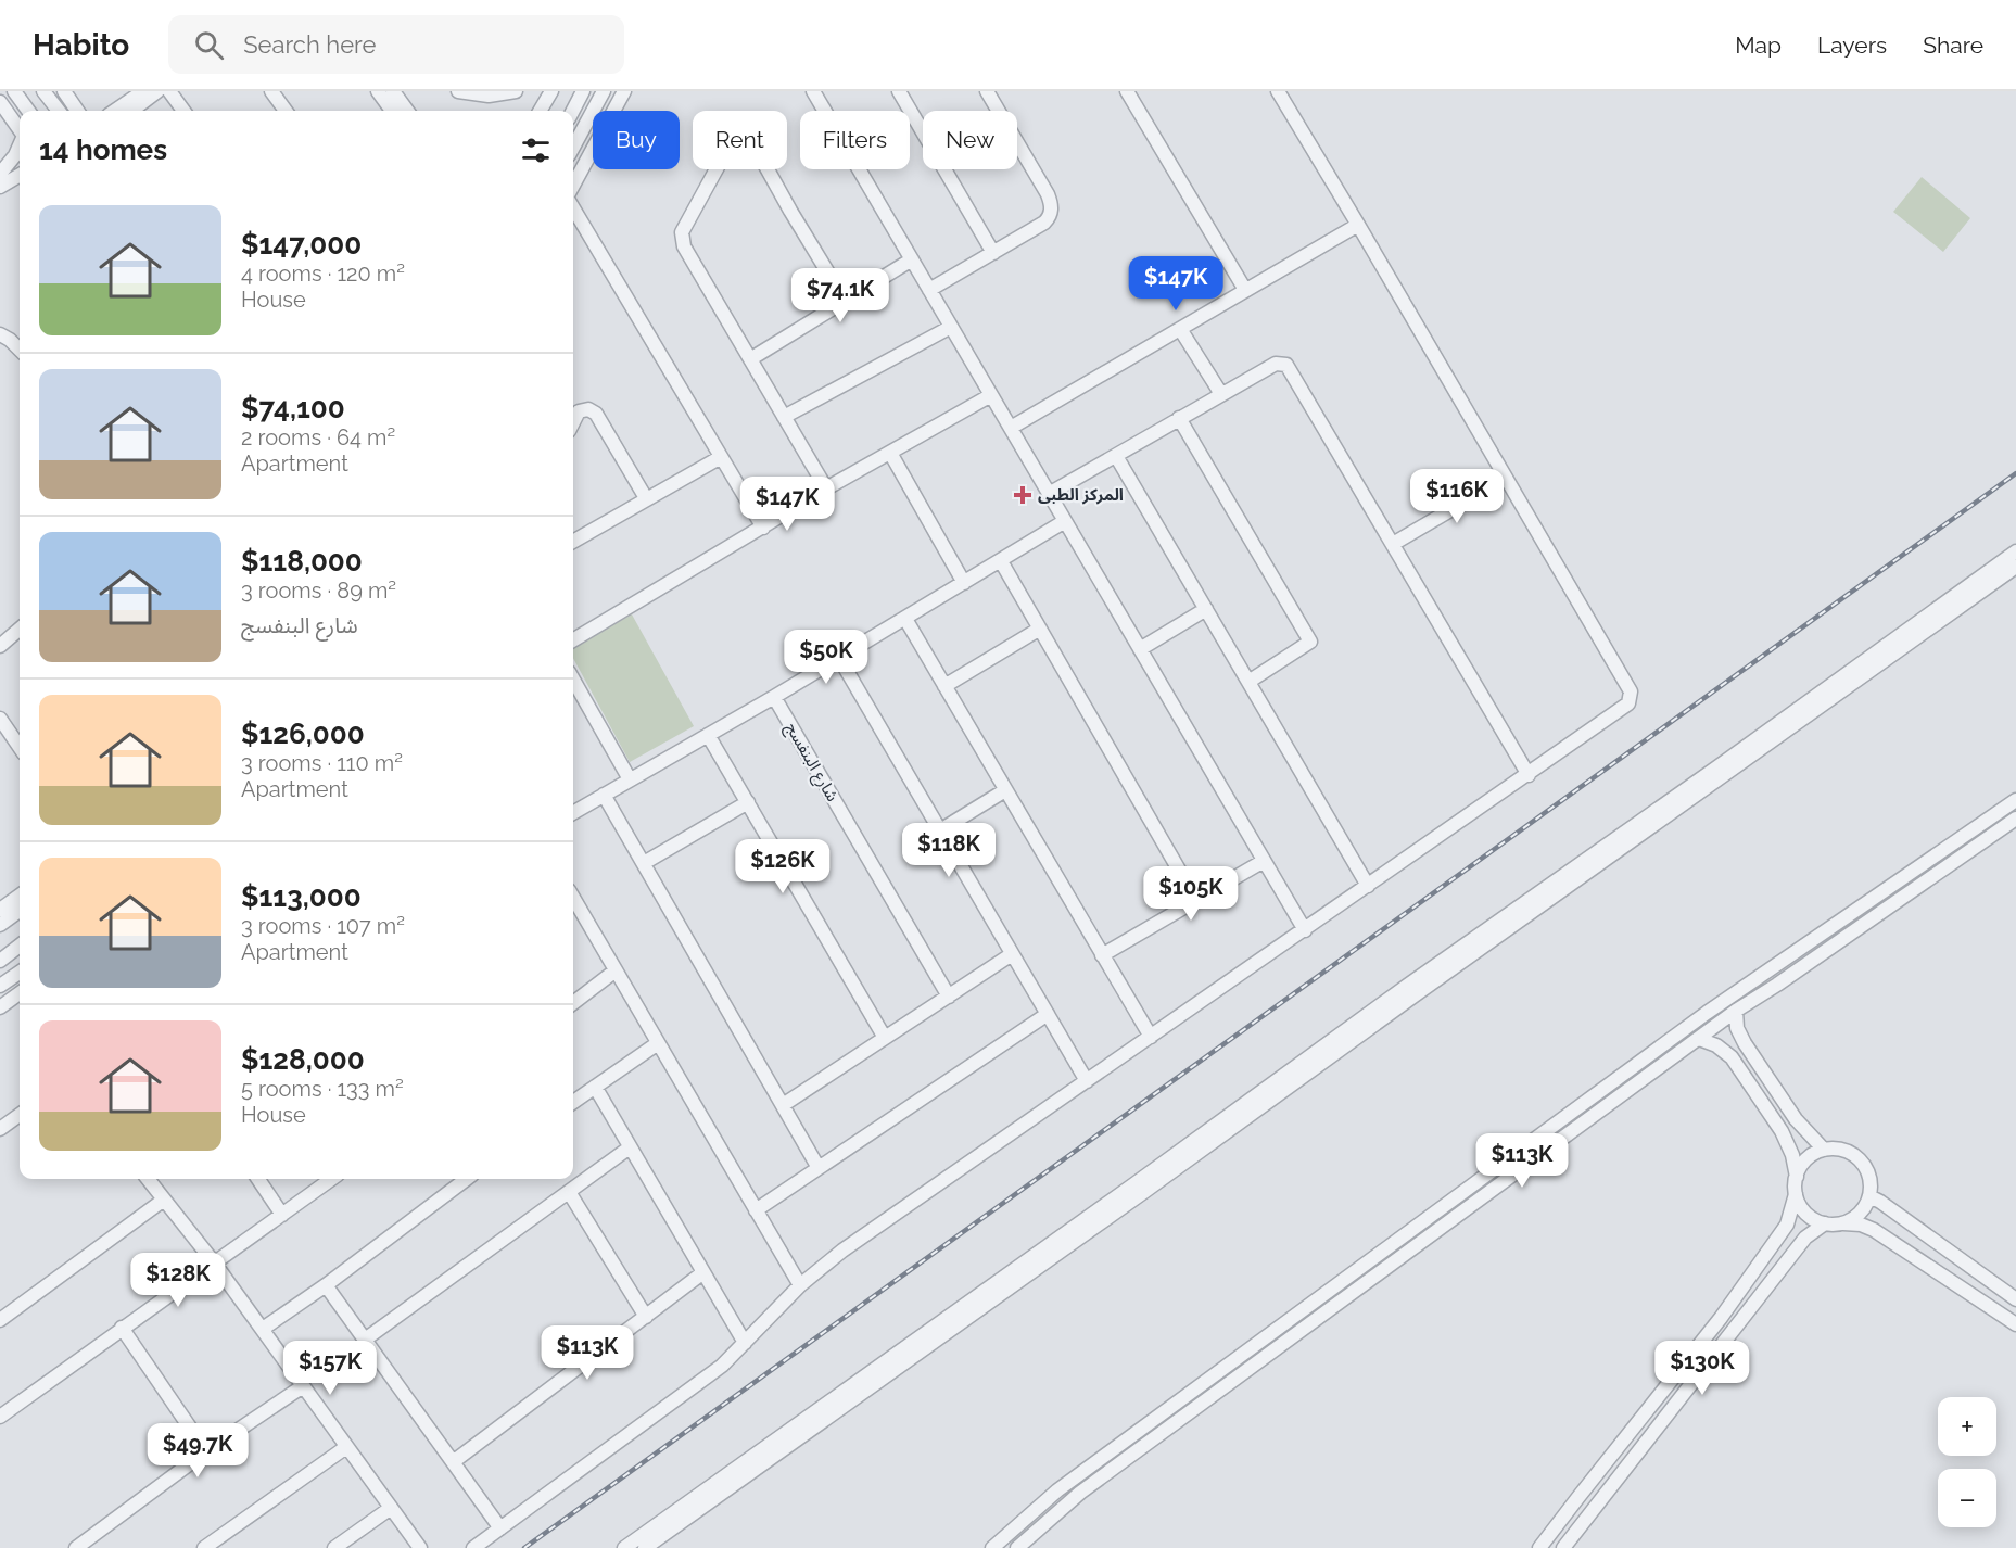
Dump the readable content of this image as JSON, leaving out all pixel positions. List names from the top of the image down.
{
  "streets": {
    "street": ["شارع البنفسج"]
  },
  "places": {
    "health": ["المركز الطبى"]
  },
  "page": {
    "header": "Habito",
    "search": "Search here",
    "nav": ["Map", "Layers", "Share"],
    "chip": [
      "Buy",
      "Rent",
      "Filters",
      "New"
    ],
    "heading": "14 homes",
    "list": [
      {
        "name": "$147,000",
        "note": "4 rooms · 120 m² · House"
      },
      {
        "name": "$74,100",
        "note": "2 rooms · 64 m² · Apartment"
      },
      {
        "name": "$118,000",
        "note": "3 rooms · 89 m² · شارع البنفسج"
      },
      {
        "name": "$126,000",
        "note": "3 rooms · 110 m² · Apartment"
      },
      {
        "name": "$113,000",
        "note": "3 rooms · 107 m² · Apartment"
      },
      {
        "name": "$128,000",
        "note": "5 rooms · 133 m² · House"
      }
    ],
    "price": [
      "$147K",
      "$74.1K",
      "$116K",
      "$147K",
      "$50K",
      "$118K",
      "$126K",
      "$105K",
      "$113K",
      "$128K",
      "$113K",
      "$157K",
      "$130K",
      "$49.7K"
    ],
    "map_buttons": ["+", "−"]
  }
}
